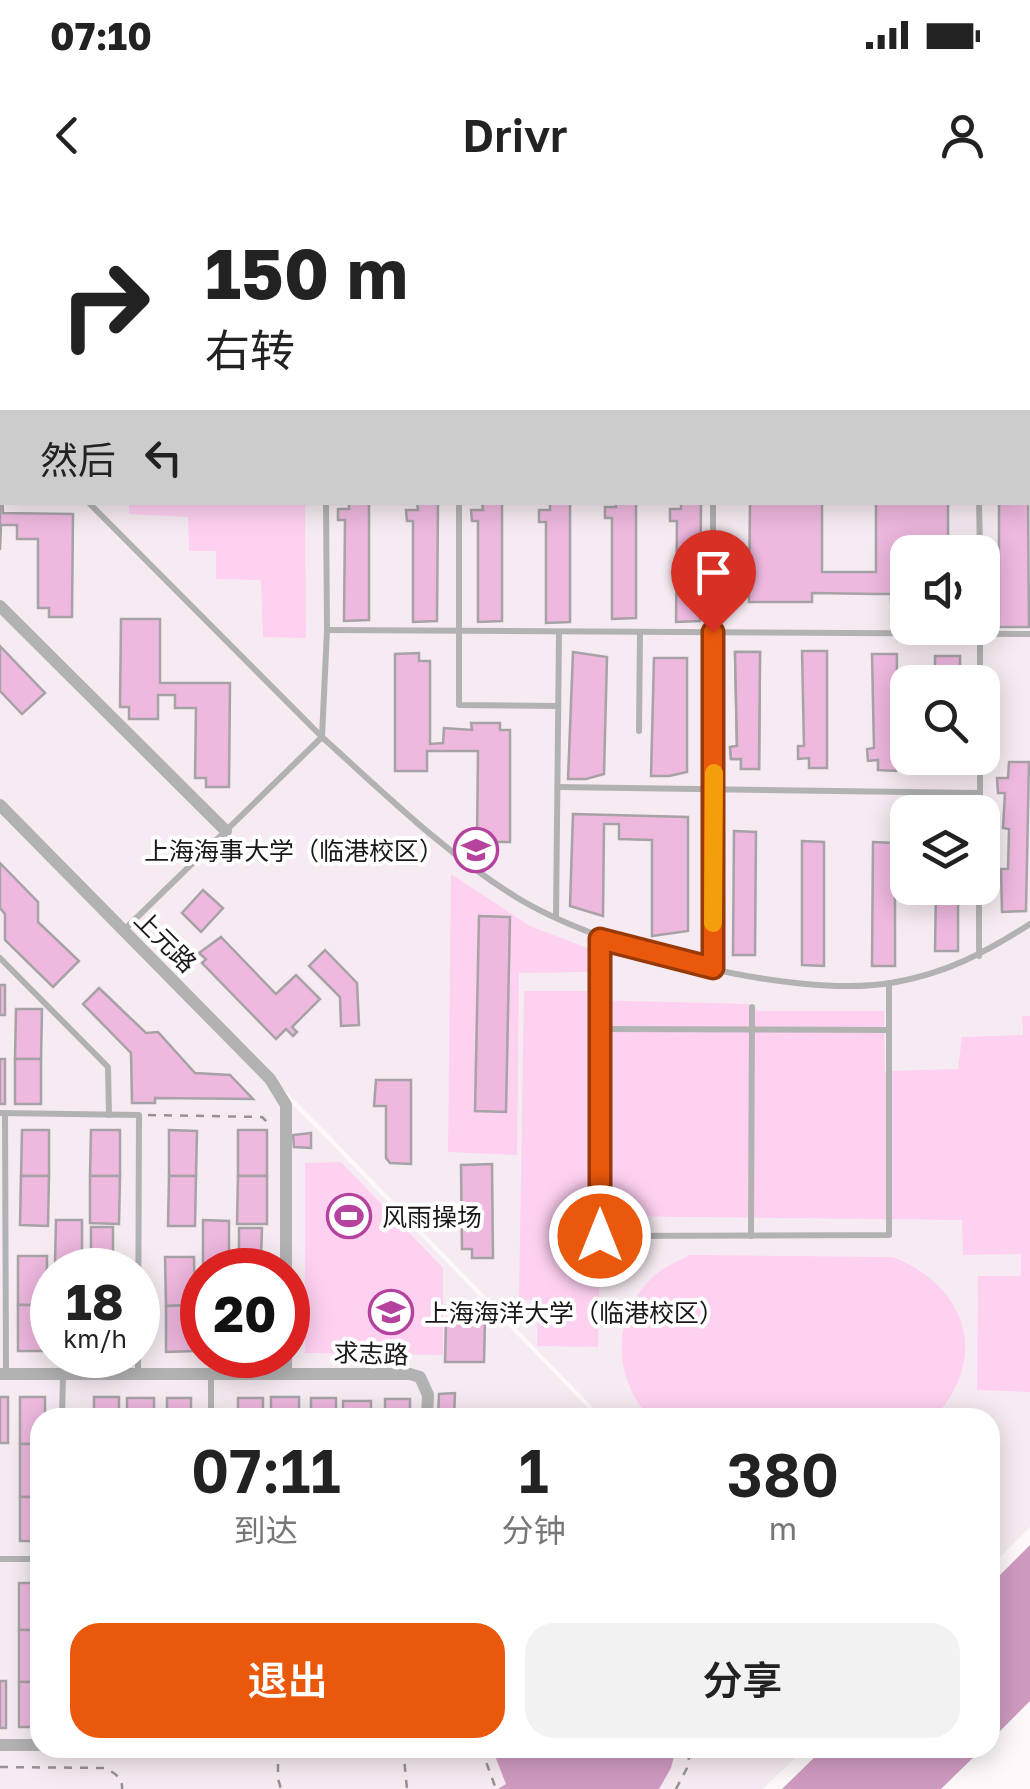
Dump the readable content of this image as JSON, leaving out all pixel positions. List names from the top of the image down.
{
  "streets": {
    "street": ["上元路", "求志路"]
  },
  "places": {
    "school or university": ["上海海事大学（临港校区）", "上海海洋大学（临港校区）"],
    "sports": ["风雨操场"]
  },
  "page": {
    "status": "07:10",
    "header": "Drivr",
    "turn": ["150 m", "右转"],
    "then": "然后",
    "speed": "18 km/h",
    "limit": "20",
    "eta": [
      "07:11",
      "到达",
      "1",
      "分钟",
      "380",
      "m"
    ],
    "buttons": ["退出", "分享"]
  }
}
